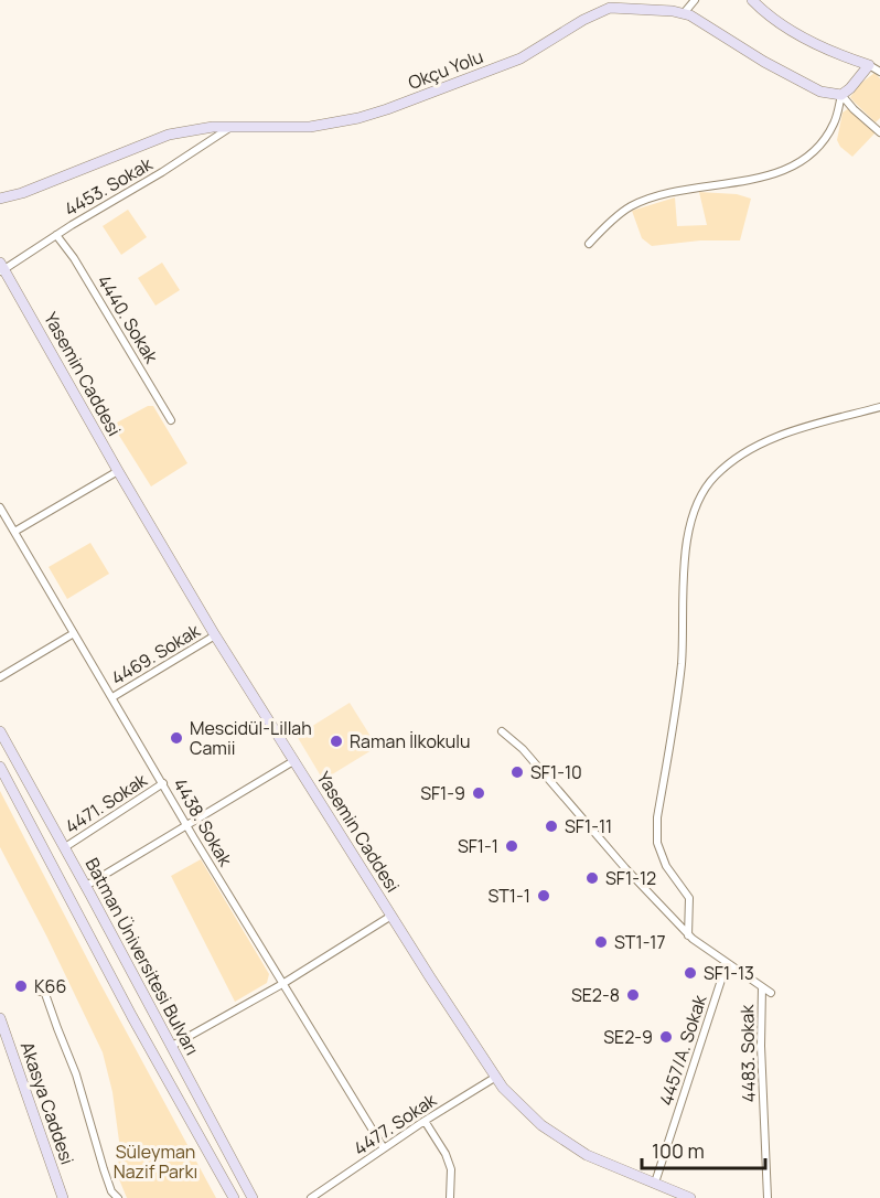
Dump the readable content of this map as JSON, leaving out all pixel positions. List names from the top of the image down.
{
  "streets": {
    "street": [
      "Okçu Yolu",
      "4453. Sokak",
      "4440. Sokak",
      "Yasemin Caddesi",
      "4469. Sokak",
      "4471. Sokak",
      "4438. Sokak",
      "Batman Üniversitesi Bulvarı",
      "4457/A. Sokak",
      "4483. Sokak",
      "Akasya Caddesi",
      "4477. Sokak"
    ]
  },
  "crossings": [
    ["Okçu Yolu", "4453. Sokak"],
    ["4453. Sokak", "4440. Sokak"],
    ["4453. Sokak", "Yasemin Caddesi"],
    ["Yasemin Caddesi", "4469. Sokak"],
    ["Yasemin Caddesi", "4457/A. Sokak"],
    ["Yasemin Caddesi", "4477. Sokak"],
    ["4469. Sokak", "4438. Sokak"],
    ["4471. Sokak", "4438. Sokak"],
    ["4471. Sokak", "Batman Üniversitesi Bulvarı"],
    ["4438. Sokak", "4477. Sokak"]
  ],
  "parks": ["Süleyman Nazif Parkı"],
  "places": [
    "Mescidül-Lillah Camii",
    "Raman İlkokulu",
    "SF1-10",
    "SF1-9",
    "SF1-11",
    "SF1-1",
    "SF1-12",
    "ST1-1",
    "ST1-17",
    "SF1-13",
    "K66",
    "SE2-8",
    "SE2-9"
  ],
  "scale_bar": "100 m"
}
